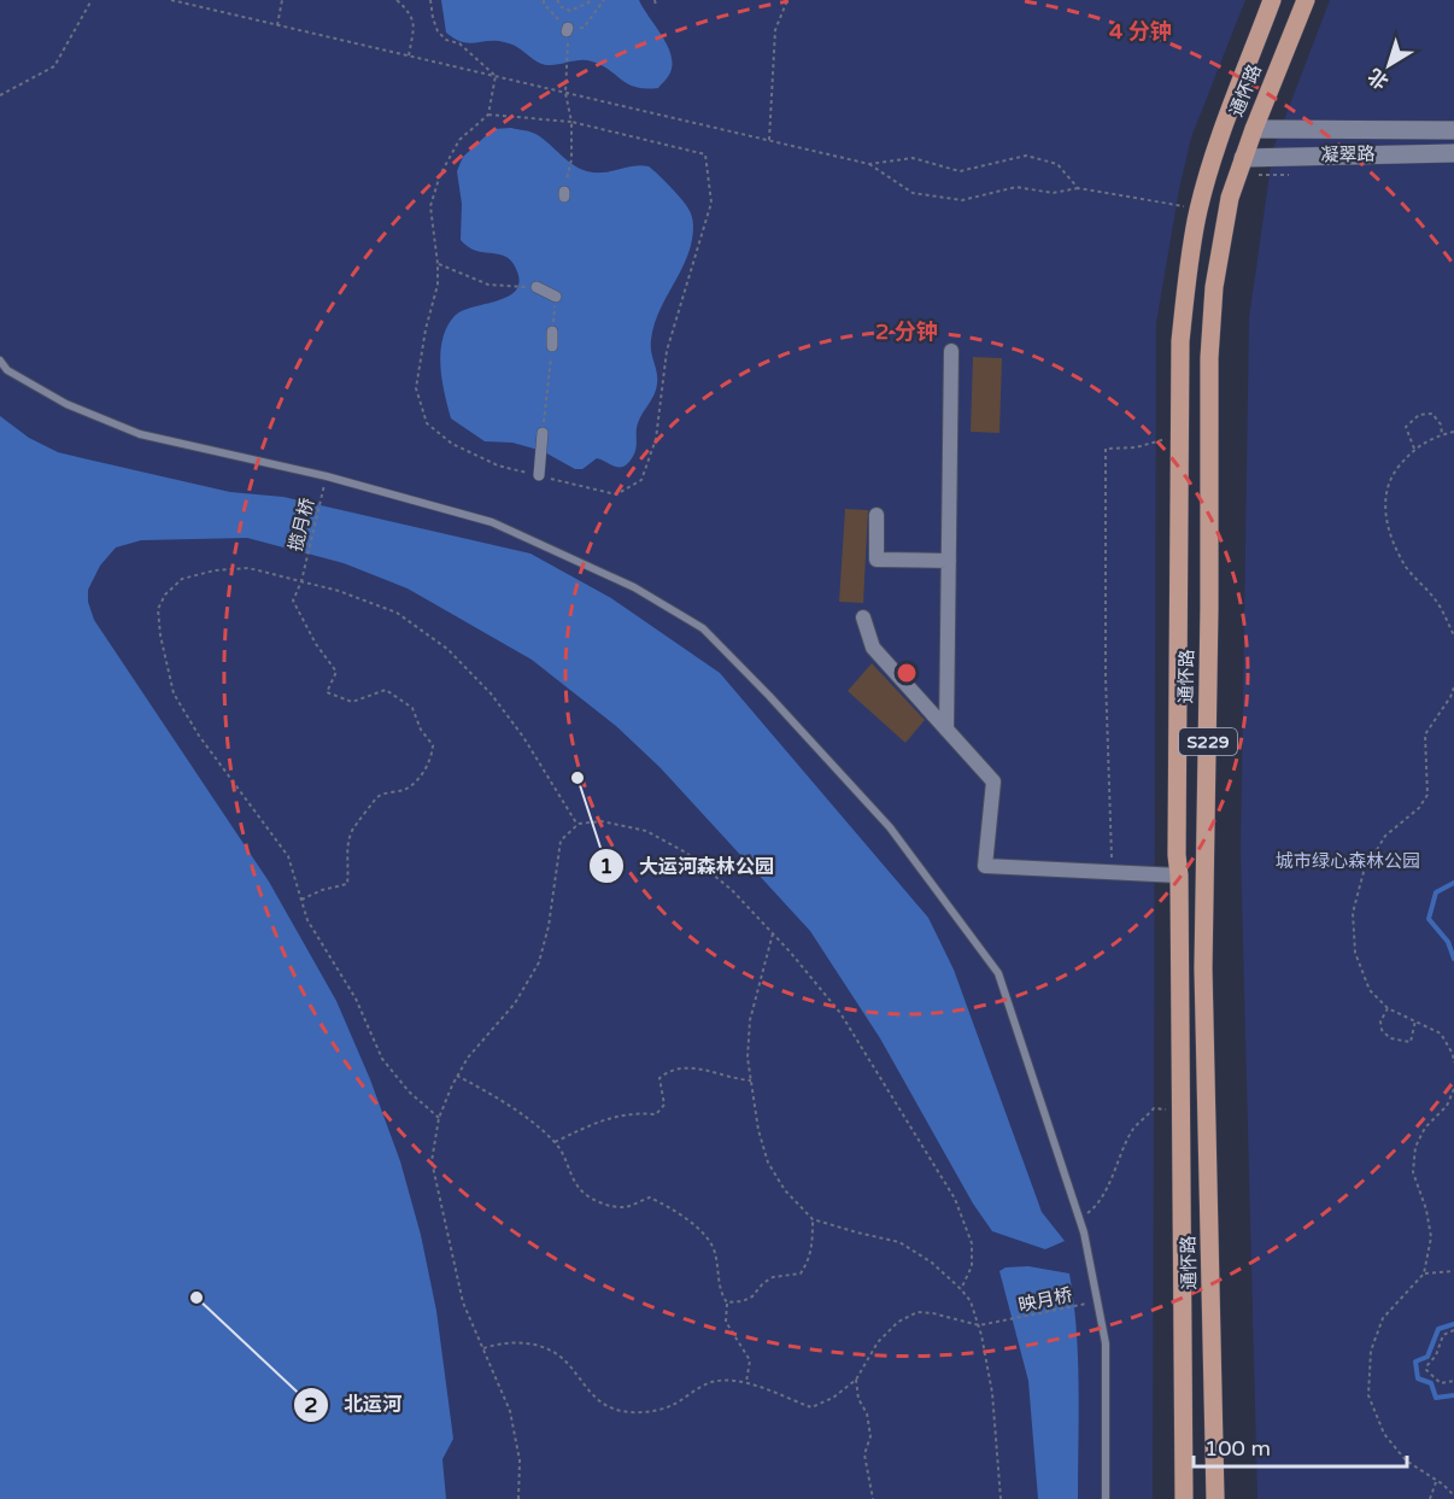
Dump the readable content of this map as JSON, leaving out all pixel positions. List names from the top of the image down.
{
  "streets": {
    "main road": ["通怀路", "凝翠路", "S229"],
    "path": ["揽月桥", "映月桥"]
  },
  "crossings": [
    ["通怀路", "凝翠路"]
  ],
  "parks": ["城市绿心森林公园"],
  "places": ["大运河森林公园", "北运河"],
  "scale_bar": "100 m",
  "north": "bottom left",
  "rings": ["4 分钟", "2 分钟"]
}
